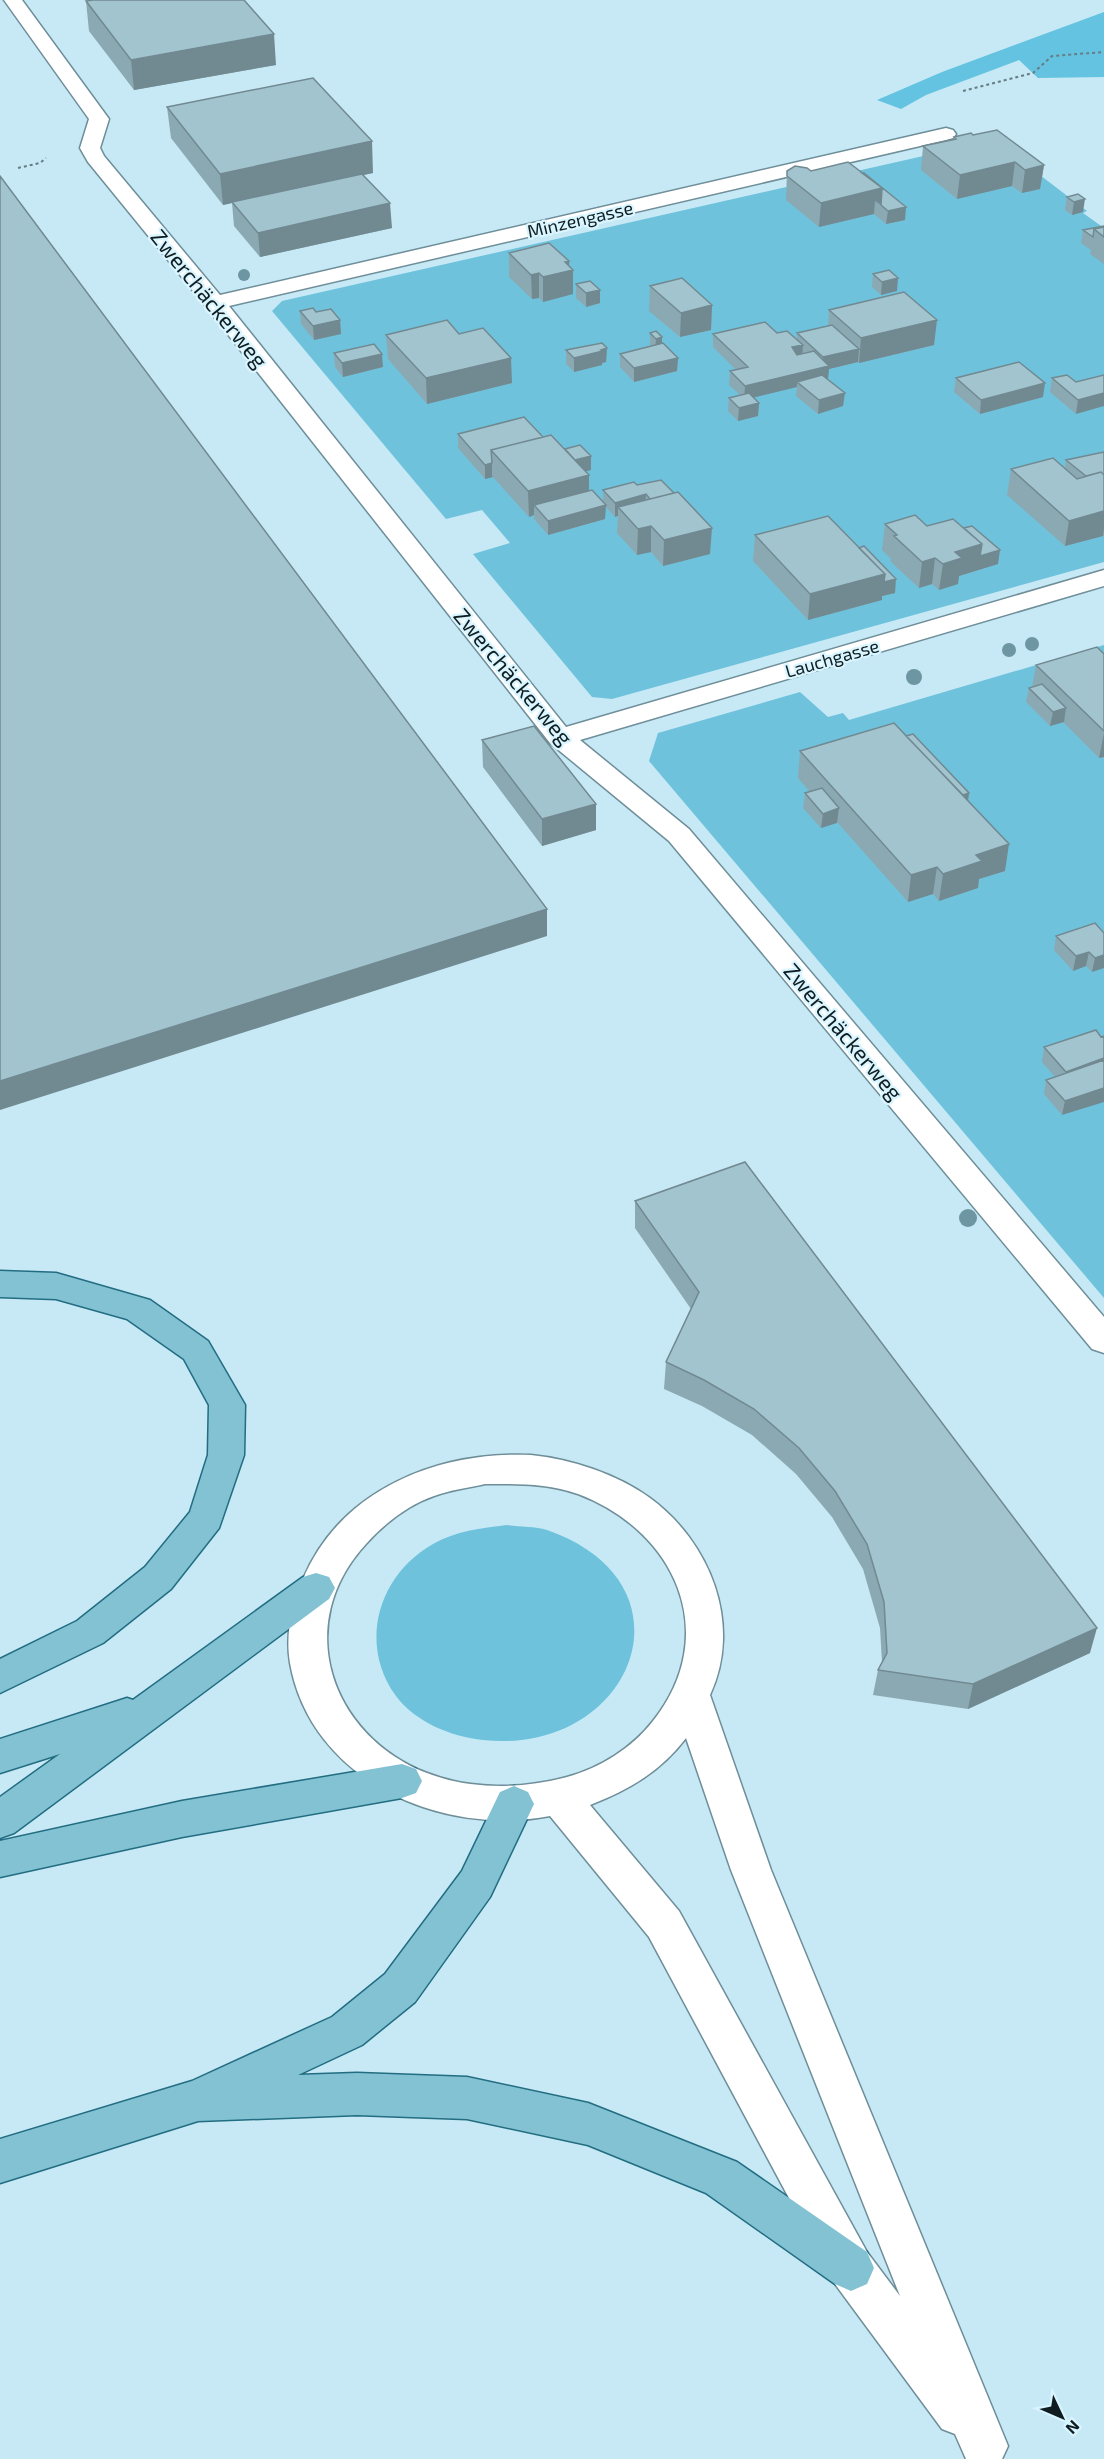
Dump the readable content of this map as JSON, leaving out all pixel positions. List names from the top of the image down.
{
  "streets": {
    "street": ["Minzengasse", "Zwerchäckerweg", "Lauchgasse"]
  },
  "crossings": [
    ["Minzengasse", "Zwerchäckerweg"],
    ["Zwerchäckerweg", "Lauchgasse"]
  ],
  "north": "bottom right"
}
